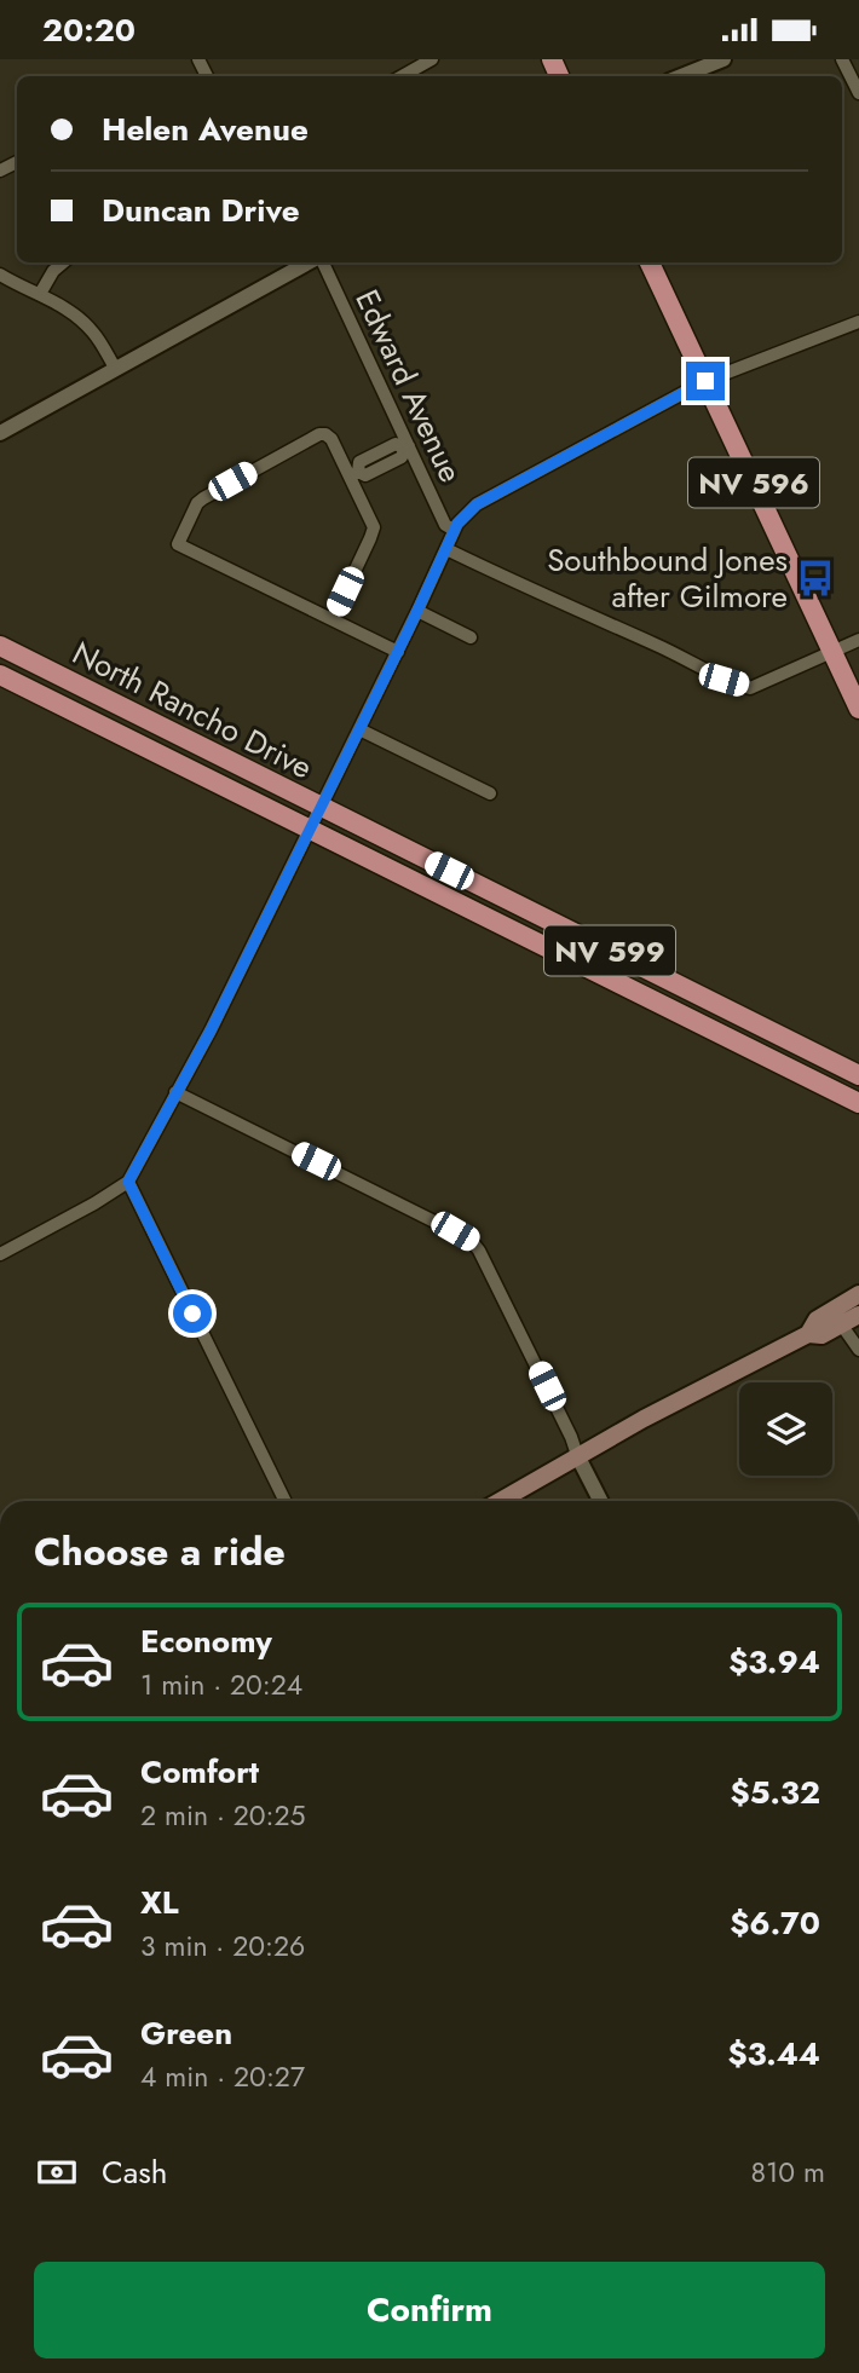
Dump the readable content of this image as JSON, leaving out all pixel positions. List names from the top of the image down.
{
  "streets": {
    "main road": ["NV 596", "North Rancho Drive", "NV 599"],
    "street": ["Edward Avenue"]
  },
  "places": {
    "bus stop": ["Southbound Jones after Gilmore"]
  },
  "page": {
    "status": "20:20",
    "banner": ["Helen Avenue", "Duncan Drive"],
    "heading": "Choose a ride",
    "list": [
      {
        "name": "Economy",
        "note": "1 min · 20:24",
        "value": "$3.94"
      },
      {
        "name": "Comfort",
        "note": "2 min · 20:25",
        "value": "$5.32"
      },
      {
        "name": "XL",
        "note": "3 min · 20:26",
        "value": "$6.70"
      },
      {
        "name": "Green",
        "note": "4 min · 20:27",
        "value": "$3.44"
      }
    ],
    "pay": ["Cash", "810 m"],
    "buttons": "Confirm"
  }
}
